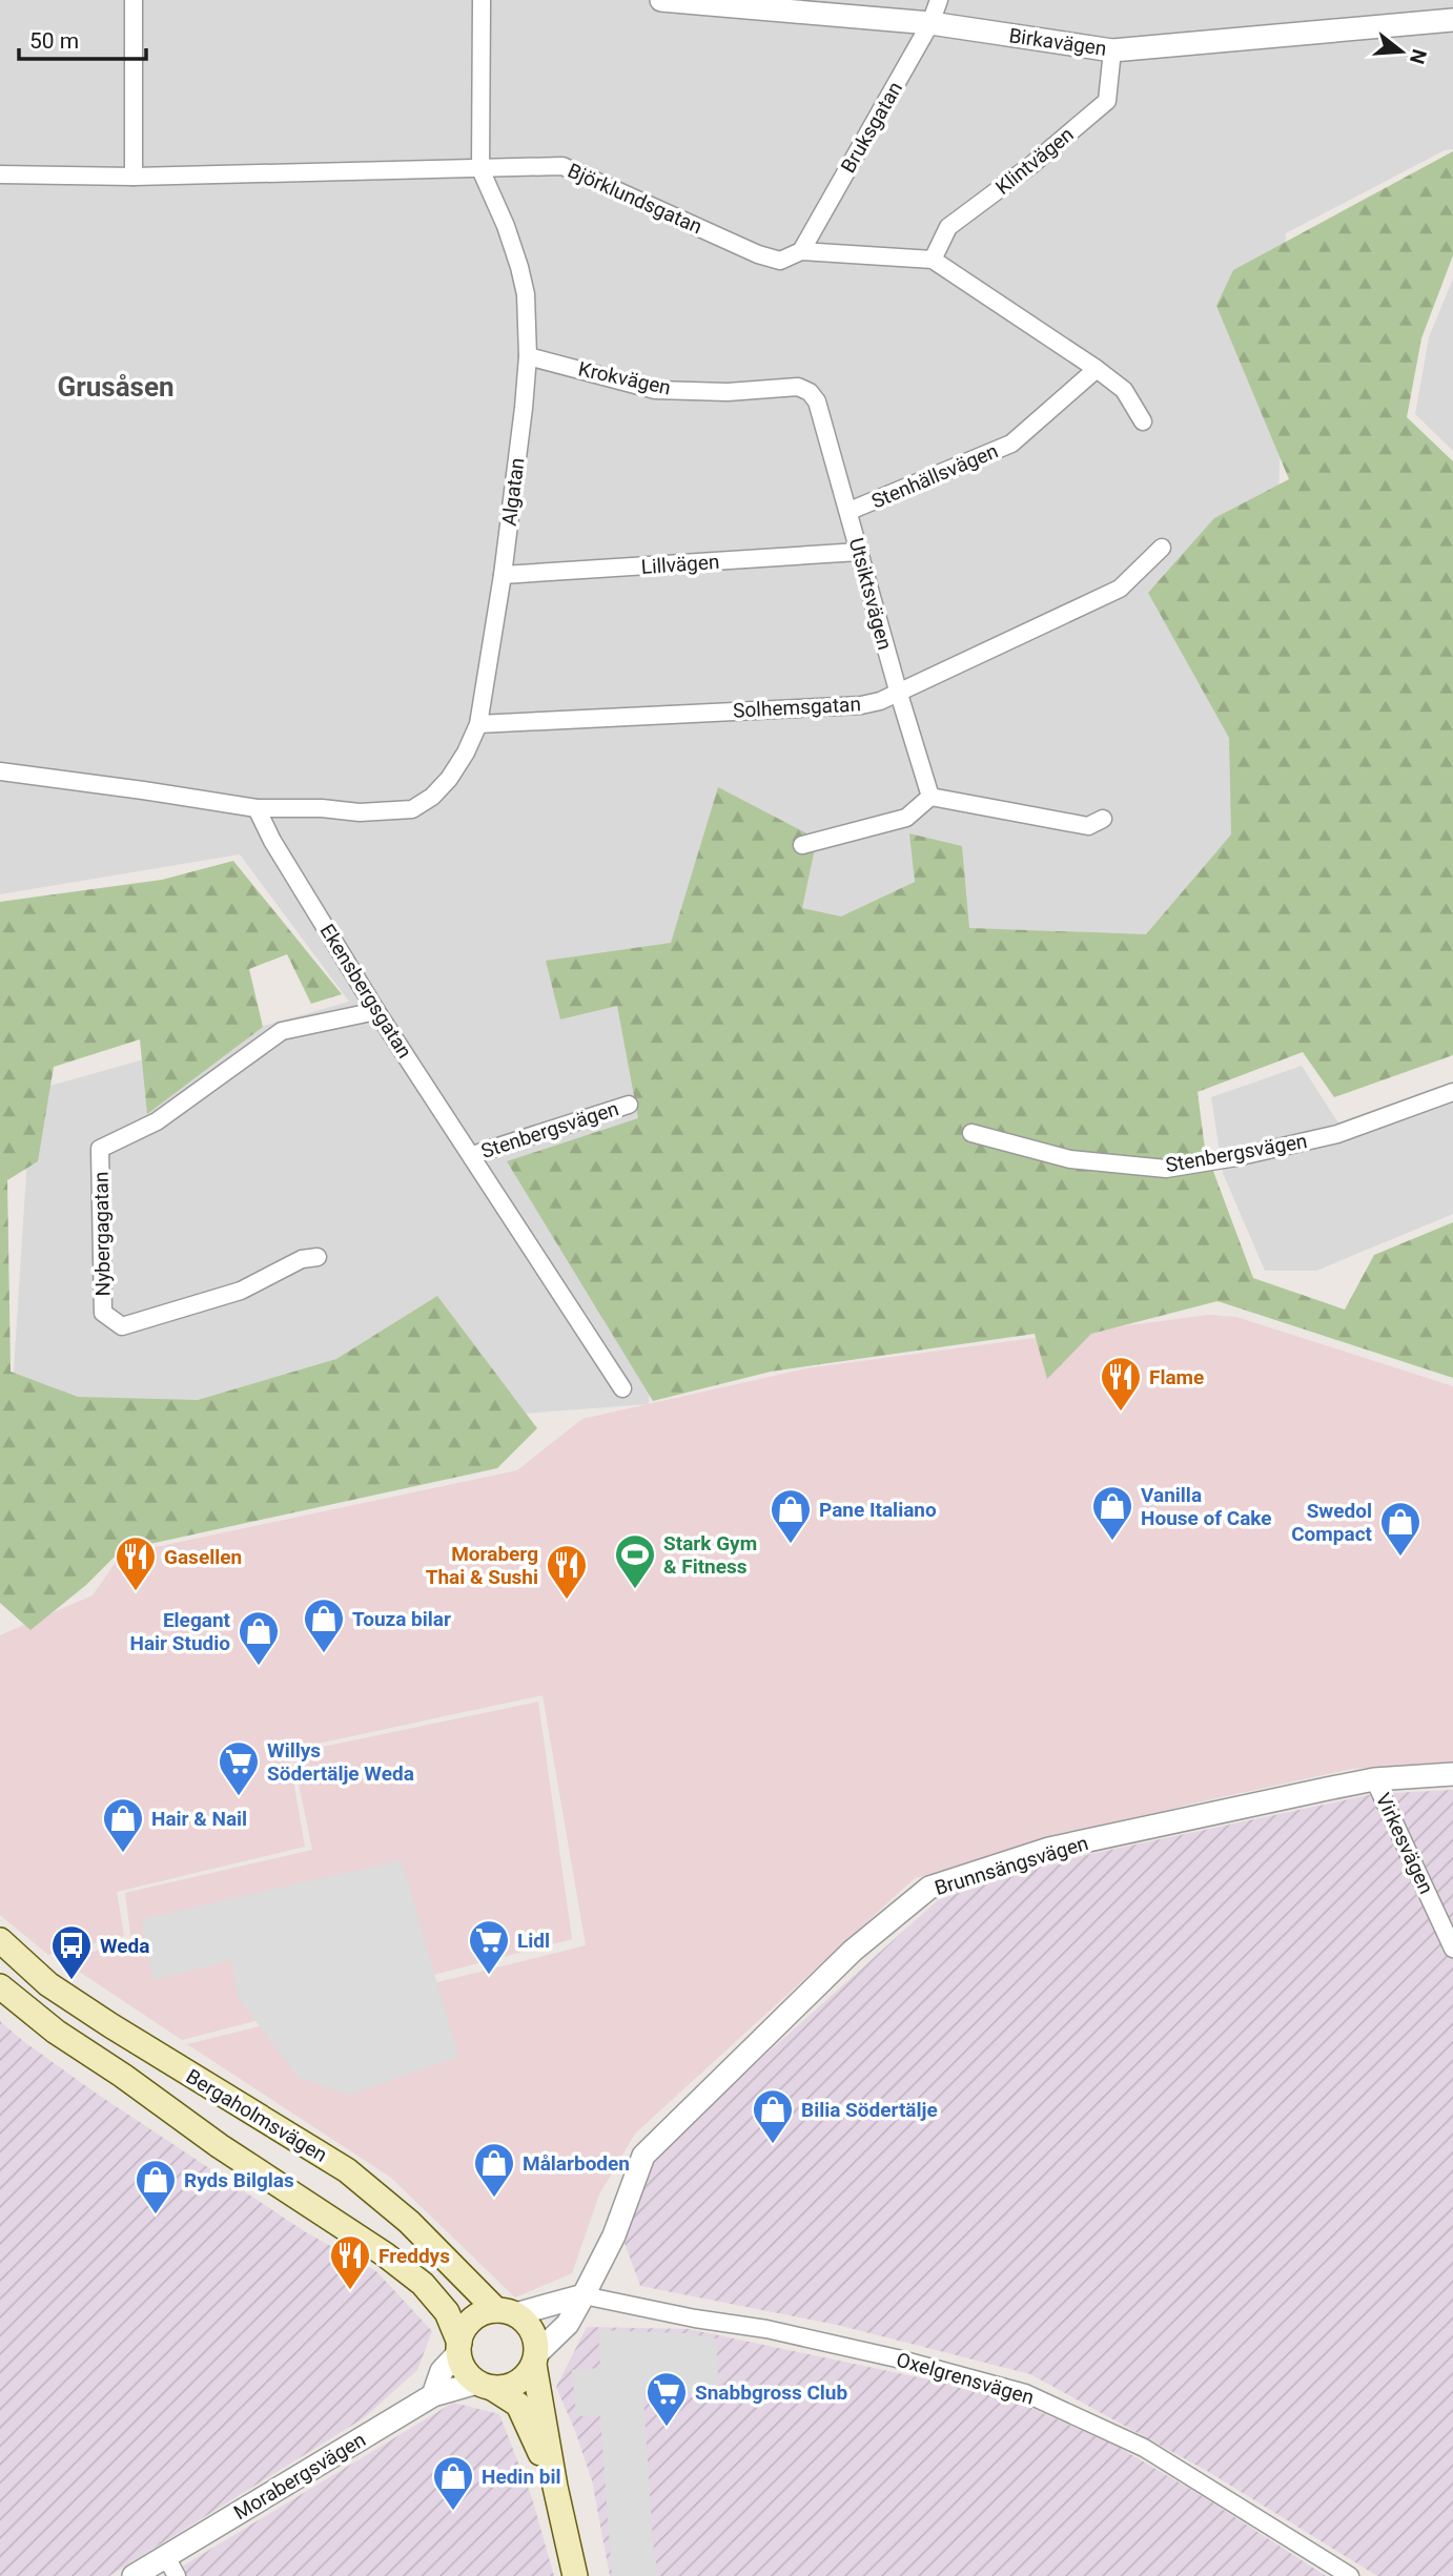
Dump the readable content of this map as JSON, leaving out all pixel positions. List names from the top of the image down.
{
  "streets": {
    "main road": ["Bergaholmsvägen"],
    "street": [
      "Birkavägen",
      "Bruksgatan",
      "Klintvägen",
      "Björklundsgatan",
      "Krokvägen",
      "Stenhällsvägen",
      "Algatan",
      "Lillvägen",
      "Utsiktsvägen",
      "Solhemsgatan",
      "Ekensbergsgatan",
      "Stenbergsvägen",
      "Nybergagatan",
      "Virkesvägen",
      "Brunnsängsvägen",
      "Oxelgrensvägen",
      "Morabergsvägen"
    ]
  },
  "crossings": [
    ["Birkavägen", "Bruksgatan"],
    ["Birkavägen", "Klintvägen"],
    ["Bruksgatan", "Björklundsgatan"],
    ["Klintvägen", "Björklundsgatan"],
    ["Björklundsgatan", "Algatan"],
    ["Krokvägen", "Algatan"],
    ["Krokvägen", "Utsiktsvägen"],
    ["Stenhällsvägen", "Utsiktsvägen"],
    ["Algatan", "Lillvägen"],
    ["Algatan", "Solhemsgatan"],
    ["Algatan", "Ekensbergsgatan"],
    ["Lillvägen", "Utsiktsvägen"],
    ["Utsiktsvägen", "Solhemsgatan"],
    ["Ekensbergsgatan", "Stenbergsvägen"],
    ["Ekensbergsgatan", "Nybergagatan"],
    ["Virkesvägen", "Brunnsängsvägen"],
    ["Brunnsängsvägen", "Bergaholmsvägen"],
    ["Brunnsängsvägen", "Oxelgrensvägen"],
    ["Brunnsängsvägen", "Morabergsvägen"],
    ["Bergaholmsvägen", "Morabergsvägen"]
  ],
  "districts": ["Grusåsen"],
  "places": {
    "restaurant": [
      "Flame",
      "Gasellen",
      "Moraberg Thai & Sushi",
      "Freddys"
    ],
    "shop": [
      "Vanilla House of Cake",
      "Pane Italiano",
      "Swedol Compact",
      "Touza bilar",
      "Elegant Hair Studio",
      "Hair & Nail",
      "Bilia Södertälje",
      "Målarboden",
      "Ryds Bilglas",
      "Hedin bil"
    ],
    "sports": ["Stark Gym & Fitness"],
    "supermarket": ["Willys Södertälje Weda", "Lidl", "Snabbgross Club"],
    "bus stop": ["Weda"]
  },
  "scale_bar": "50 m",
  "north": "right"
}
